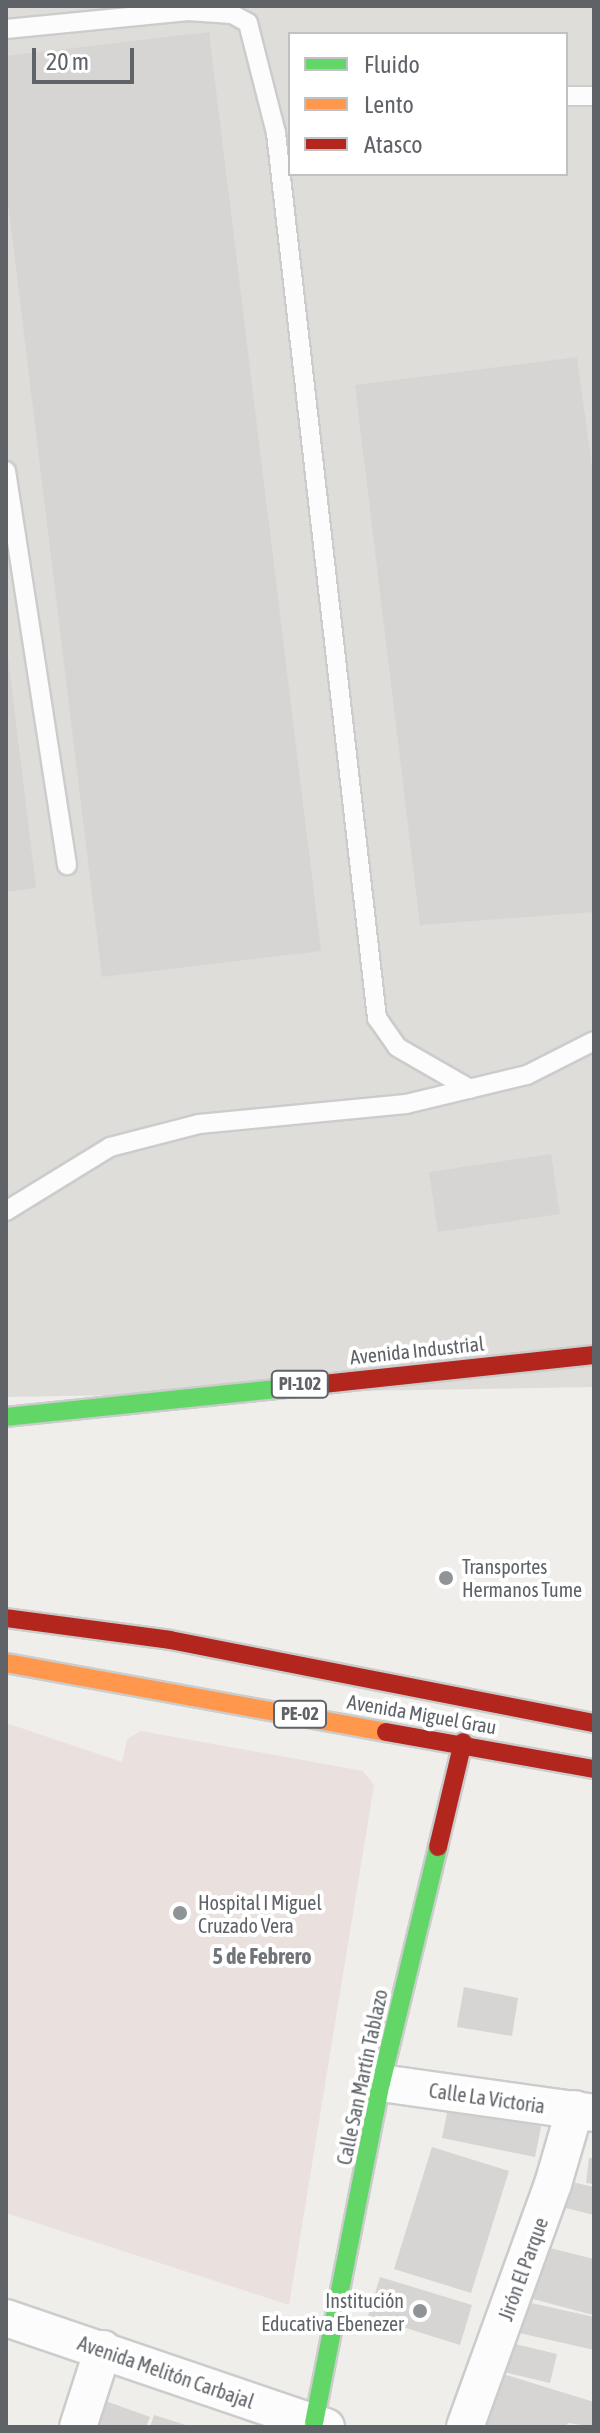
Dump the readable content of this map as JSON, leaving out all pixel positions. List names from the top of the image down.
{
  "streets": {
    "main road": [
      "Avenida Industrial",
      "PI-102",
      "PE-02",
      "Avenida Miguel Grau",
      "Calle San Martín Tablazo"
    ],
    "street": ["Calle La Victoria", "Jirón El Parque", "Avenida Melitón Carbajal"]
  },
  "crossings": [
    ["Avenida Miguel Grau", "Calle San Martín Tablazo"],
    ["Calle San Martín Tablazo", "Calle La Victoria"],
    ["Calle San Martín Tablazo", "Avenida Melitón Carbajal"],
    ["Calle La Victoria", "Jirón El Parque"]
  ],
  "districts": ["5 de Febrero"],
  "places": ["Transportes Hermanos Tume", "Hospital I Miguel Cruzado Vera", "Institución Educativa Ebenezer"],
  "legend": ["Fluido", "Lento", "Atasco"],
  "scale_bar": "20 m"
}
